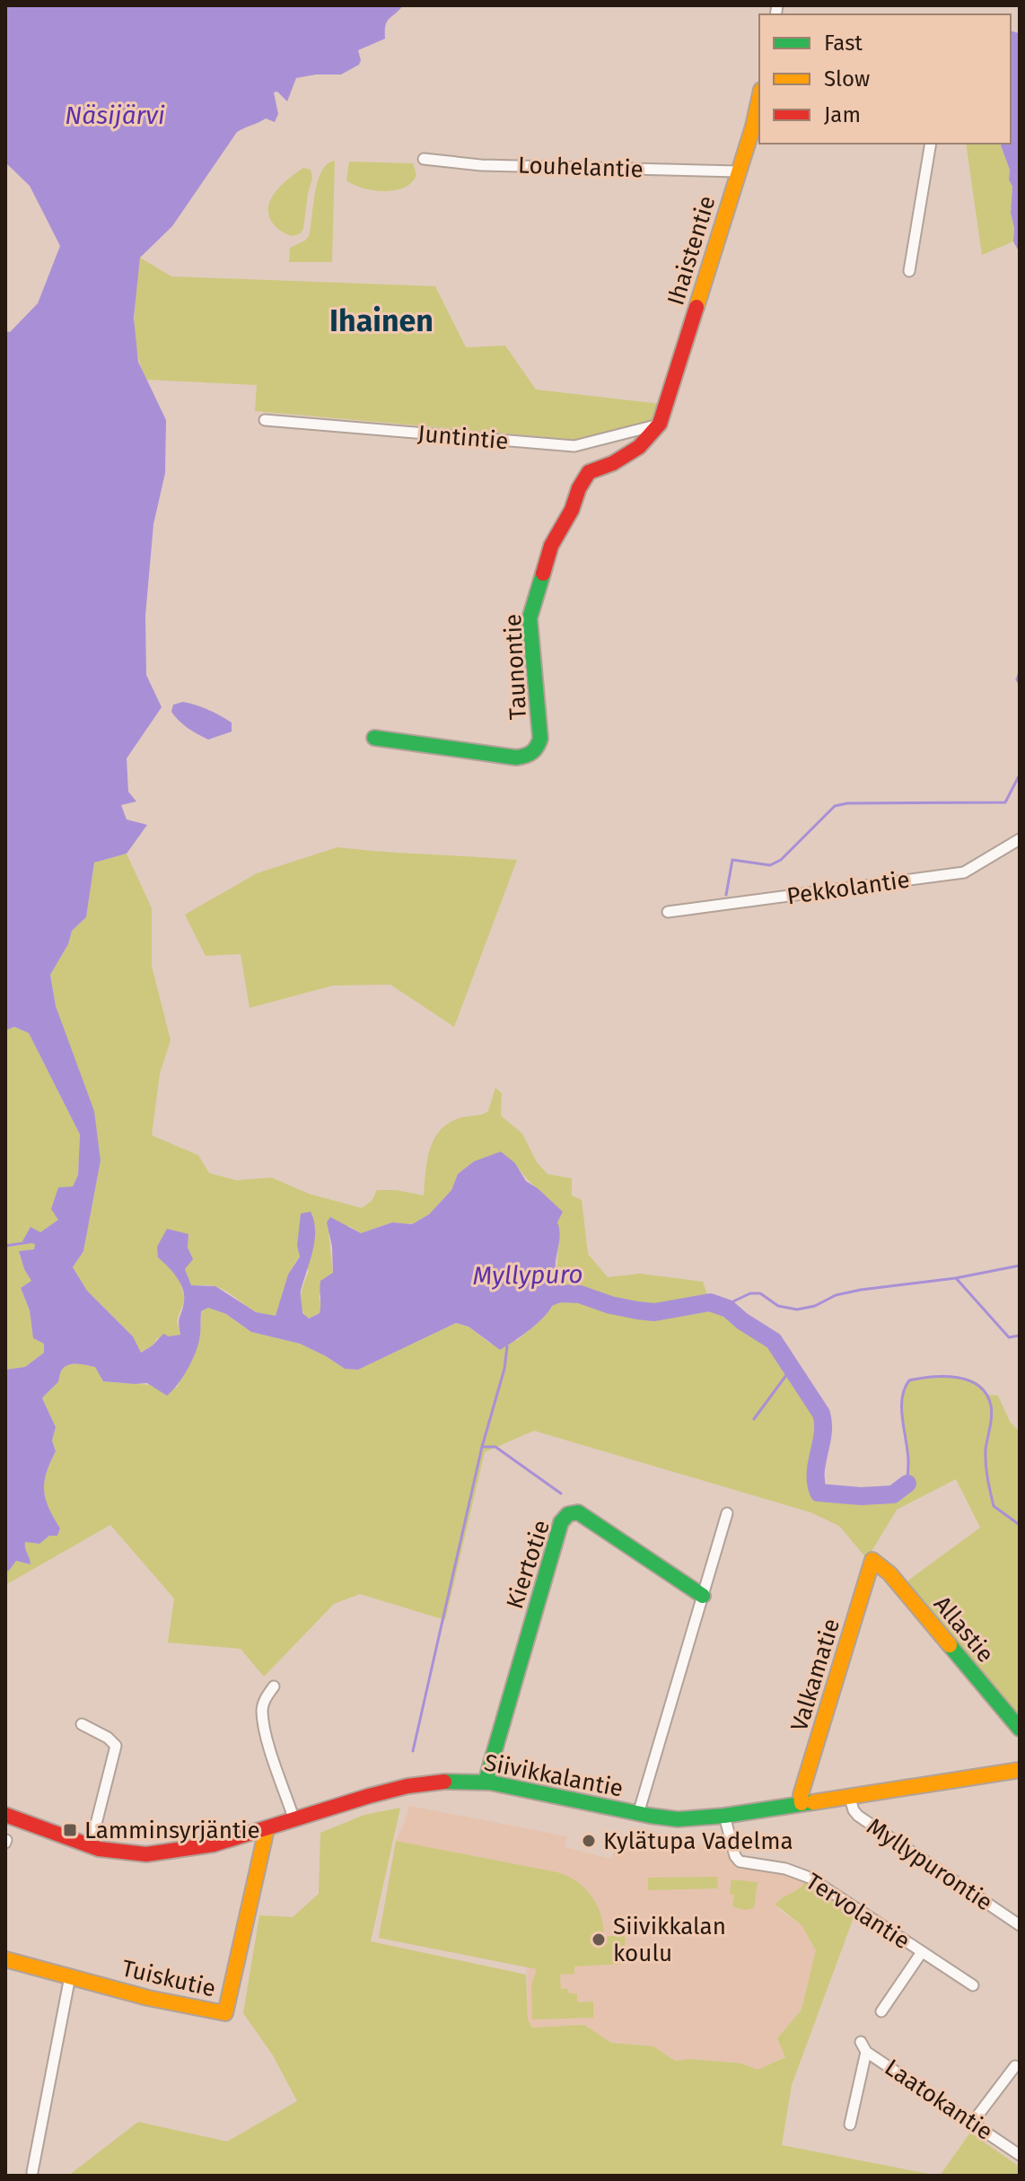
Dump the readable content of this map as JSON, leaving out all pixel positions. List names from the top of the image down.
{
  "streets": {
    "street": [
      "Louhelantie",
      "Ihaistentie",
      "Juntintie",
      "Taunontie",
      "Pekkolantie",
      "Kiertotie",
      "Allastie",
      "Valkamatie",
      "Siivikkalantie",
      "Myllypurontie",
      "Tervolantie",
      "Tuiskutie",
      "Laatokantie"
    ]
  },
  "crossings": [
    ["Louhelantie", "Ihaistentie"],
    ["Ihaistentie", "Juntintie"],
    ["Ihaistentie", "Taunontie"],
    ["Juntintie", "Taunontie"],
    ["Kiertotie", "Siivikkalantie"],
    ["Allastie", "Valkamatie"],
    ["Valkamatie", "Siivikkalantie"],
    ["Siivikkalantie", "Myllypurontie"],
    ["Siivikkalantie", "Tervolantie"],
    ["Siivikkalantie", "Tuiskutie"]
  ],
  "districts": ["Ihainen"],
  "water": ["Näsijärvi", "Myllypuro"],
  "places": {
    "transit": ["Lamminsyrjäntie"],
    "other": ["Kylätupa Vadelma", "Siivikkalan koulu"]
  },
  "legend": ["Fast", "Slow", "Jam"]
}
